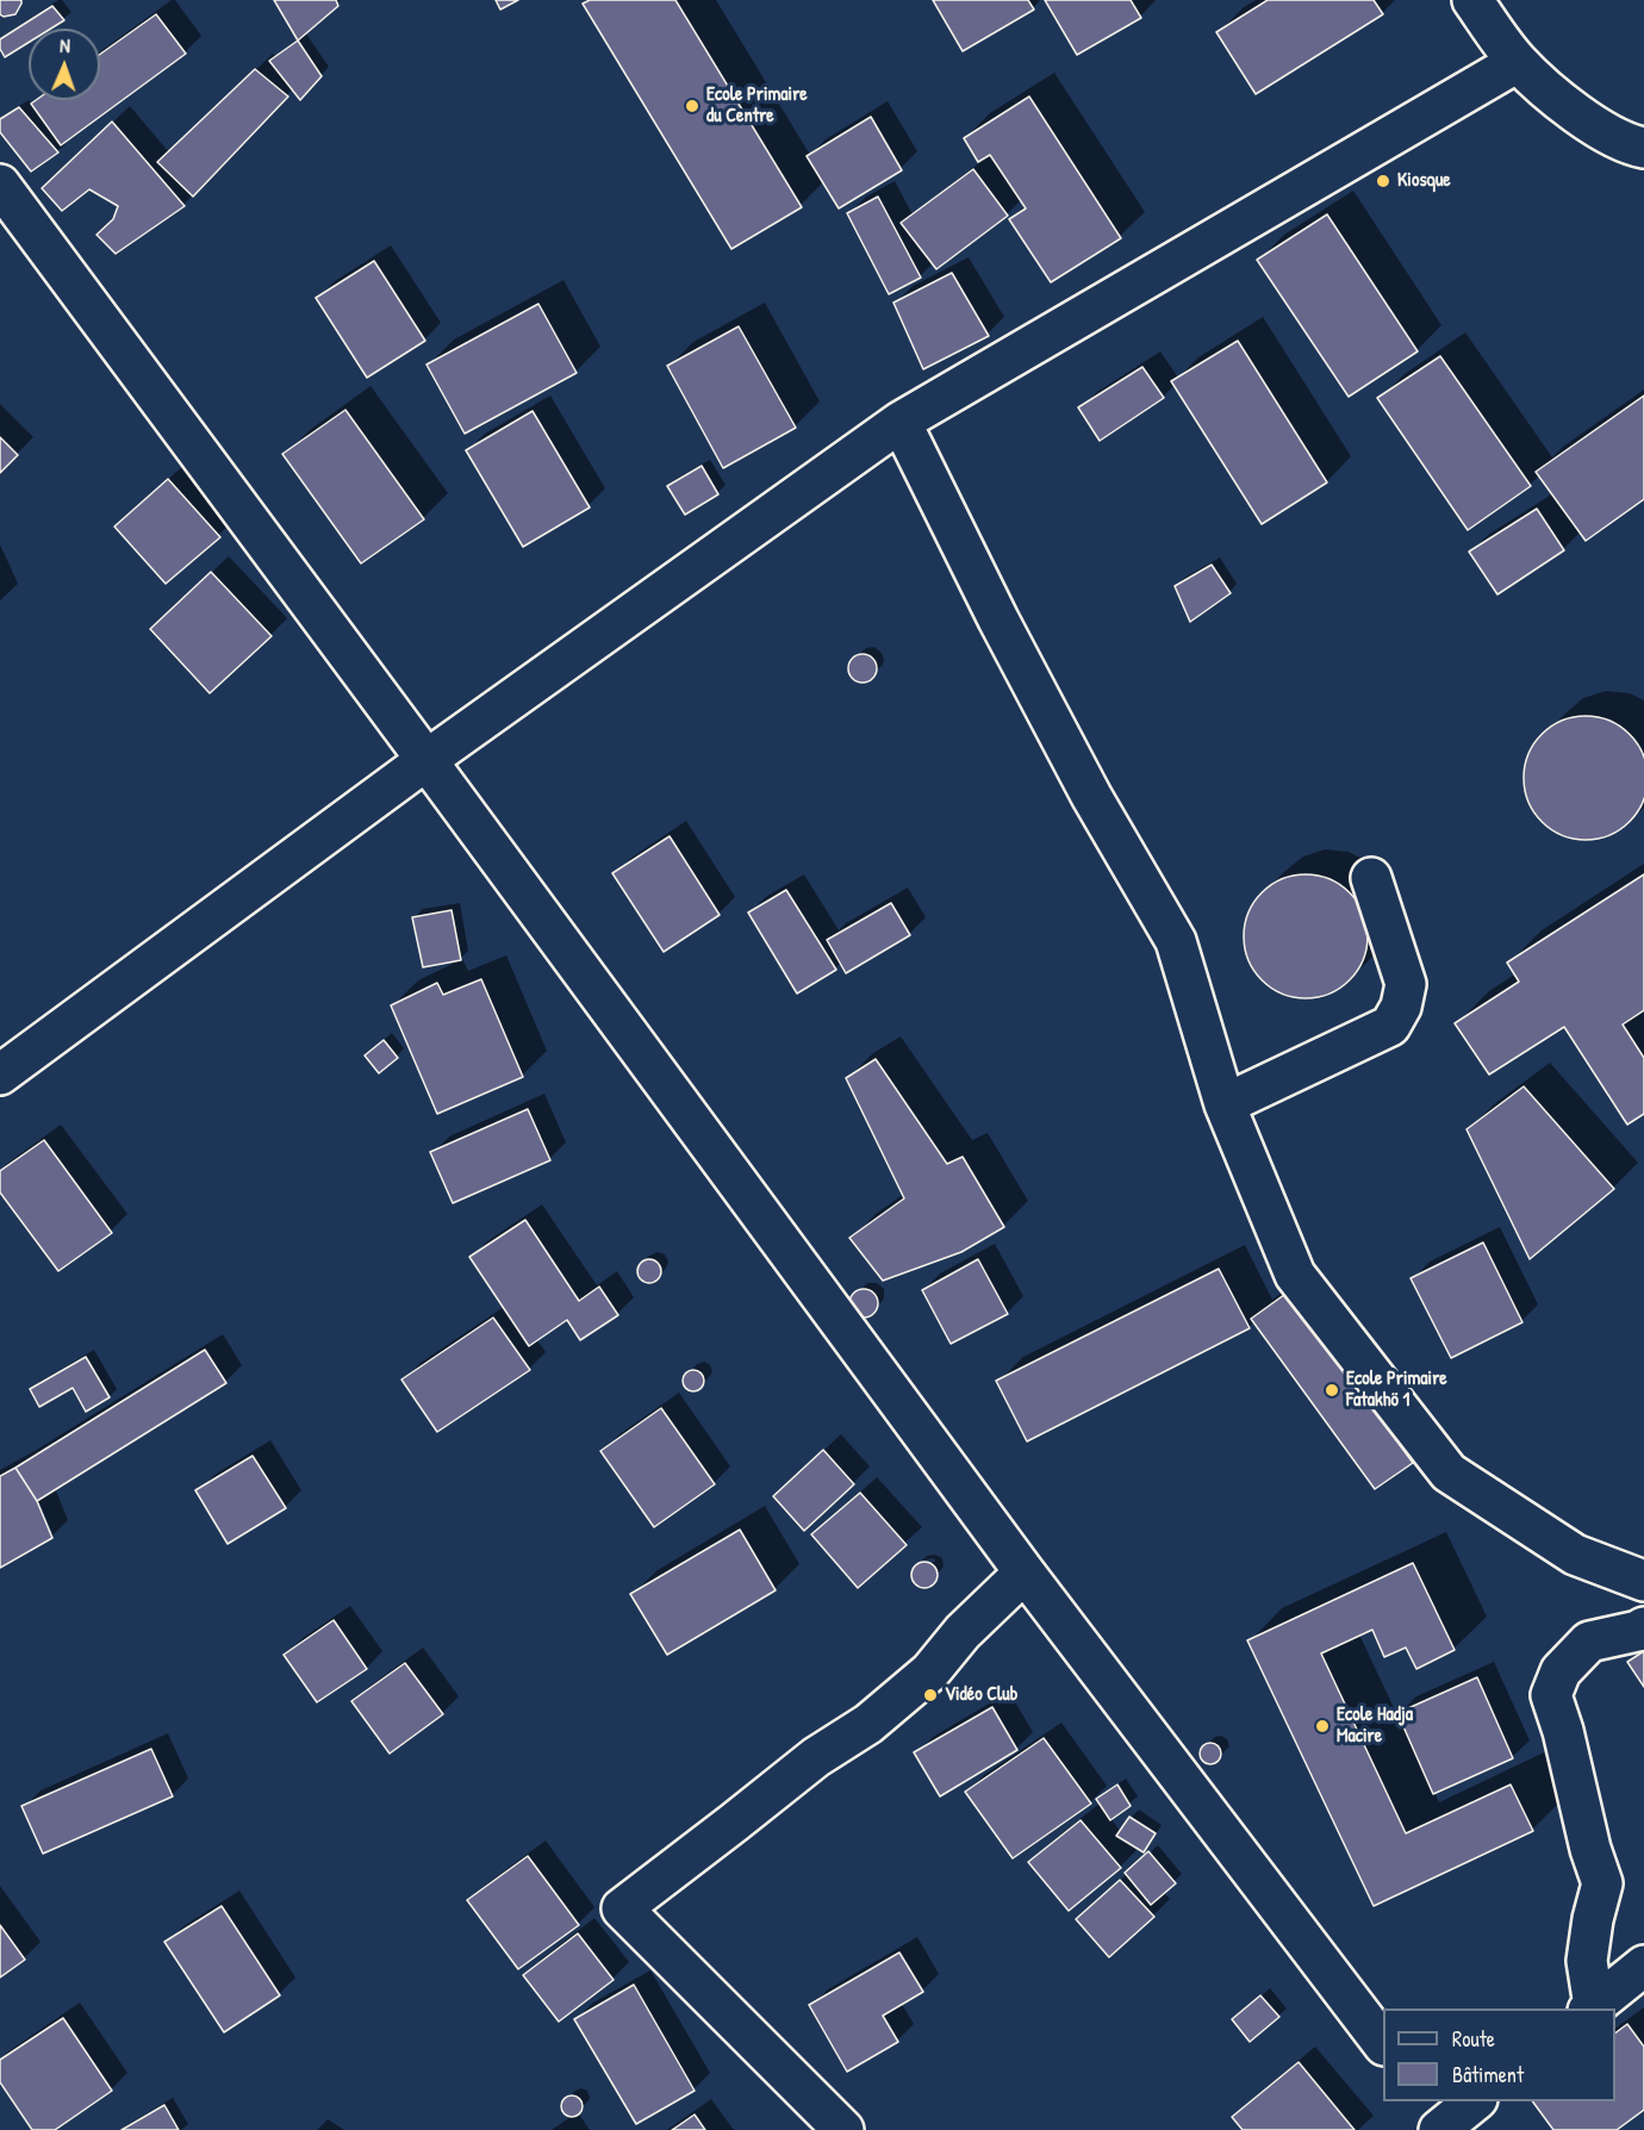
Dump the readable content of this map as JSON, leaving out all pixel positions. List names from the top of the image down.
{
  "places": [
    "Ecole Primaire du Centre",
    "Kiosque",
    "Ecole Primaire Fatakhö 1",
    "Vidéo Club",
    "Ecole Hadja Macire"
  ],
  "legend": ["Route", "Bâtiment"],
  "north": "top"
}
